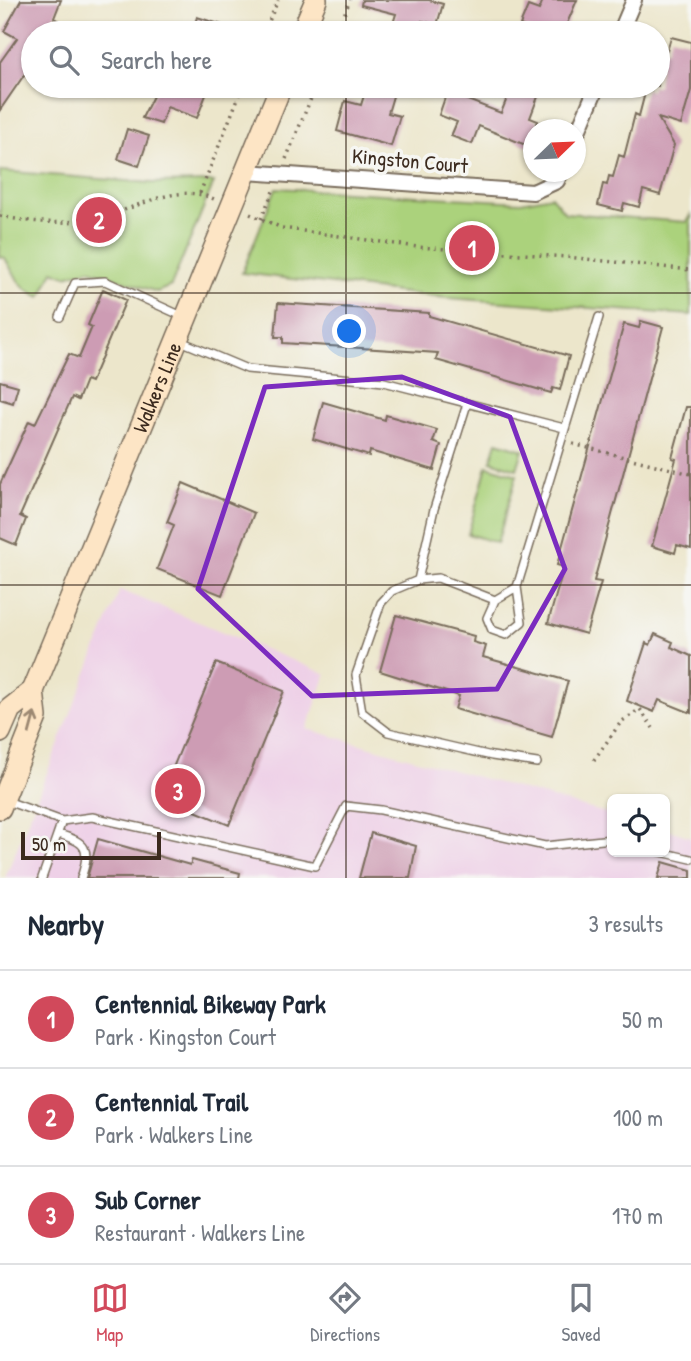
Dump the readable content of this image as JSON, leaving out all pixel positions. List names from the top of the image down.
{
  "streets": {
    "main road": ["Walkers Line"],
    "street": ["Kingston Court"]
  },
  "crossings": [
    ["Kingston Court", "Walkers Line"]
  ],
  "scale_bar": "50 m",
  "north": "top right",
  "page": {
    "search": "Search here",
    "pins": ["2", "1", "3"],
    "scale": "50 m",
    "heading": ["Nearby", "3 results"],
    "list": [
      {
        "mark": "1",
        "name": "Centennial Bikeway Park",
        "note": "Park · Kingston Court",
        "value": "50 m"
      },
      {
        "mark": "2",
        "name": "Centennial Trail",
        "note": "Park · Walkers Line",
        "value": "100 m"
      },
      {
        "mark": "3",
        "name": "Sub Corner",
        "note": "Restaurant · Walkers Line",
        "value": "170 m"
      }
    ],
    "nav": ["Map", "Directions", "Saved"]
  }
}
